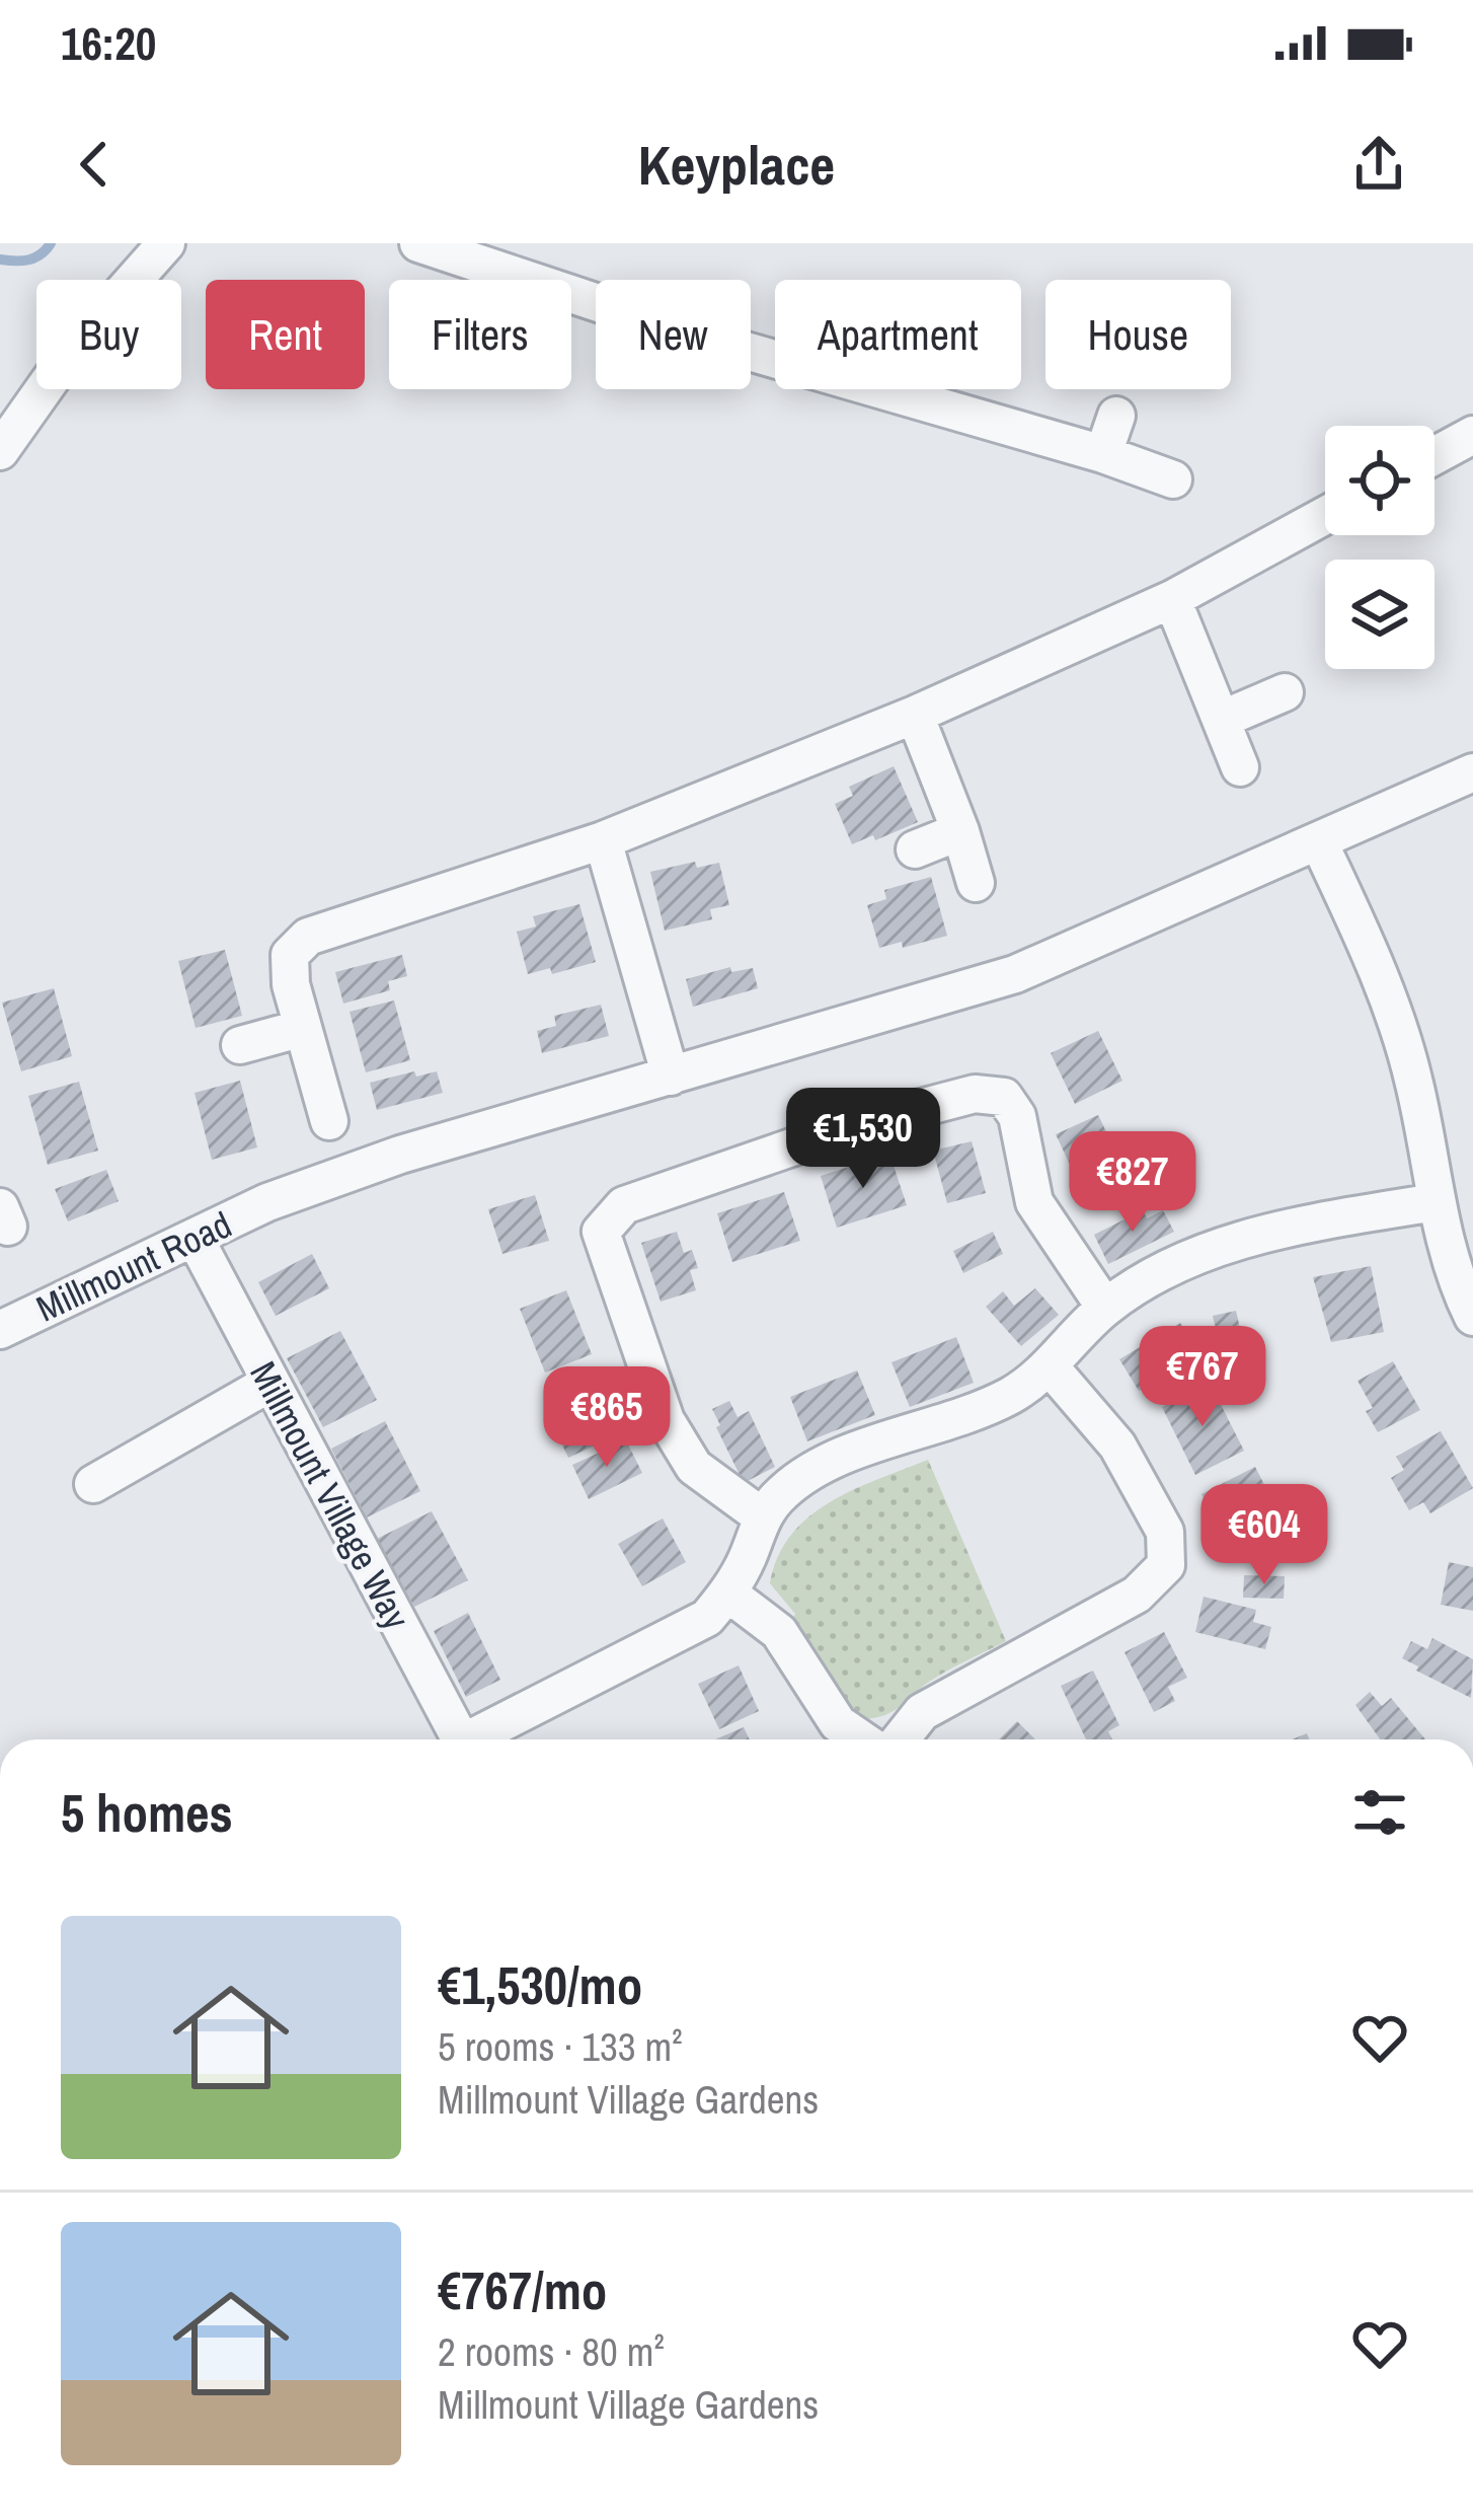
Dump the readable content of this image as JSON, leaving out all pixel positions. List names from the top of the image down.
{
  "streets": {
    "street": ["Millmount Road", "Millmount Village Way"]
  },
  "crossings": [
    ["Millmount Road", "Millmount Village Way"]
  ],
  "page": {
    "status": "16:20",
    "header": "Keyplace",
    "chip": [
      "Buy",
      "Rent",
      "Filters",
      "New",
      "Apartment",
      "House"
    ],
    "price": [
      "€1,530",
      "€827",
      "€767",
      "€865",
      "€604"
    ],
    "heading": "5 homes",
    "list": [
      {
        "name": "€1,530/mo",
        "note": "5 rooms · 133 m² · Millmount Village Gardens"
      },
      {
        "name": "€767/mo",
        "note": "2 rooms · 80 m² · Millmount Village Gardens"
      }
    ]
  }
}
